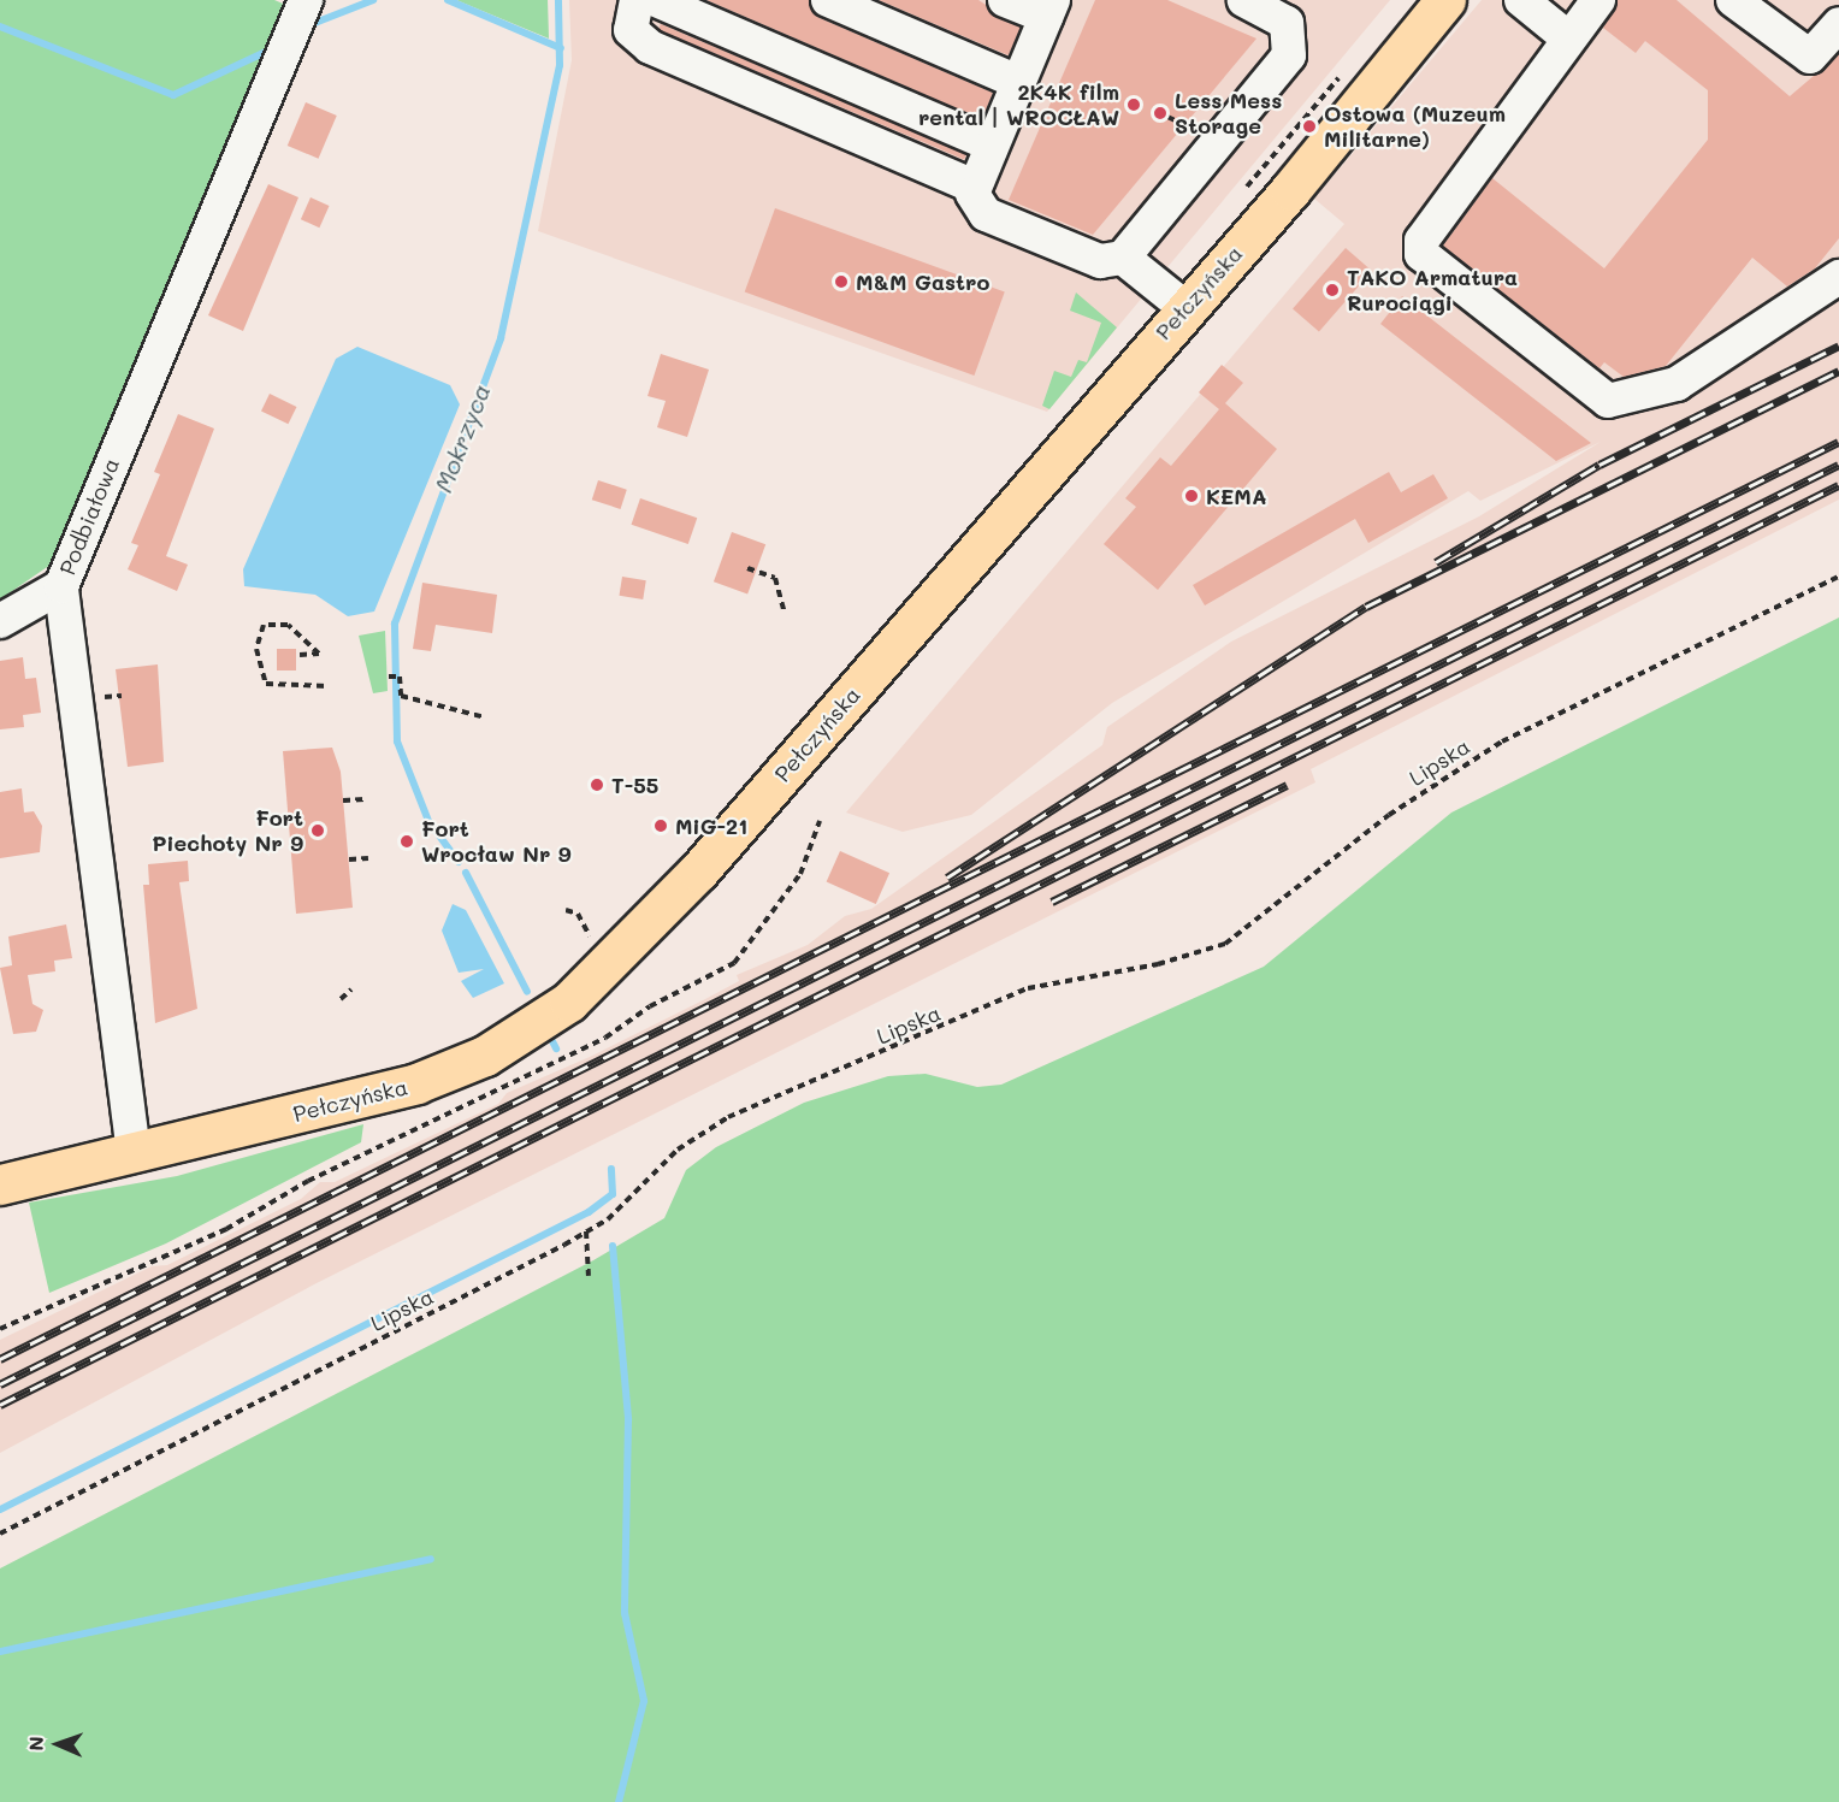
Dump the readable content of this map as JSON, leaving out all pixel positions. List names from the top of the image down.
{
  "streets": {
    "main road": ["Pełczyńska"],
    "street": ["Podbiałowa"],
    "path": ["Lipska"]
  },
  "crossings": [
    ["Pełczyńska", "Podbiałowa"]
  ],
  "water": ["Mokrzyca"],
  "places": [
    "2K4K film rental | WROCŁAW",
    "Less Mess Storage",
    "Ostowa (Muzeum Militarne)",
    "M&M Gastro",
    "TAKO Armatura Rurociągi",
    "KEMA",
    "T-55",
    "MiG-21",
    "Fort Piechoty Nr 9",
    "Fort Wrocław Nr 9"
  ],
  "north": "left"
}
